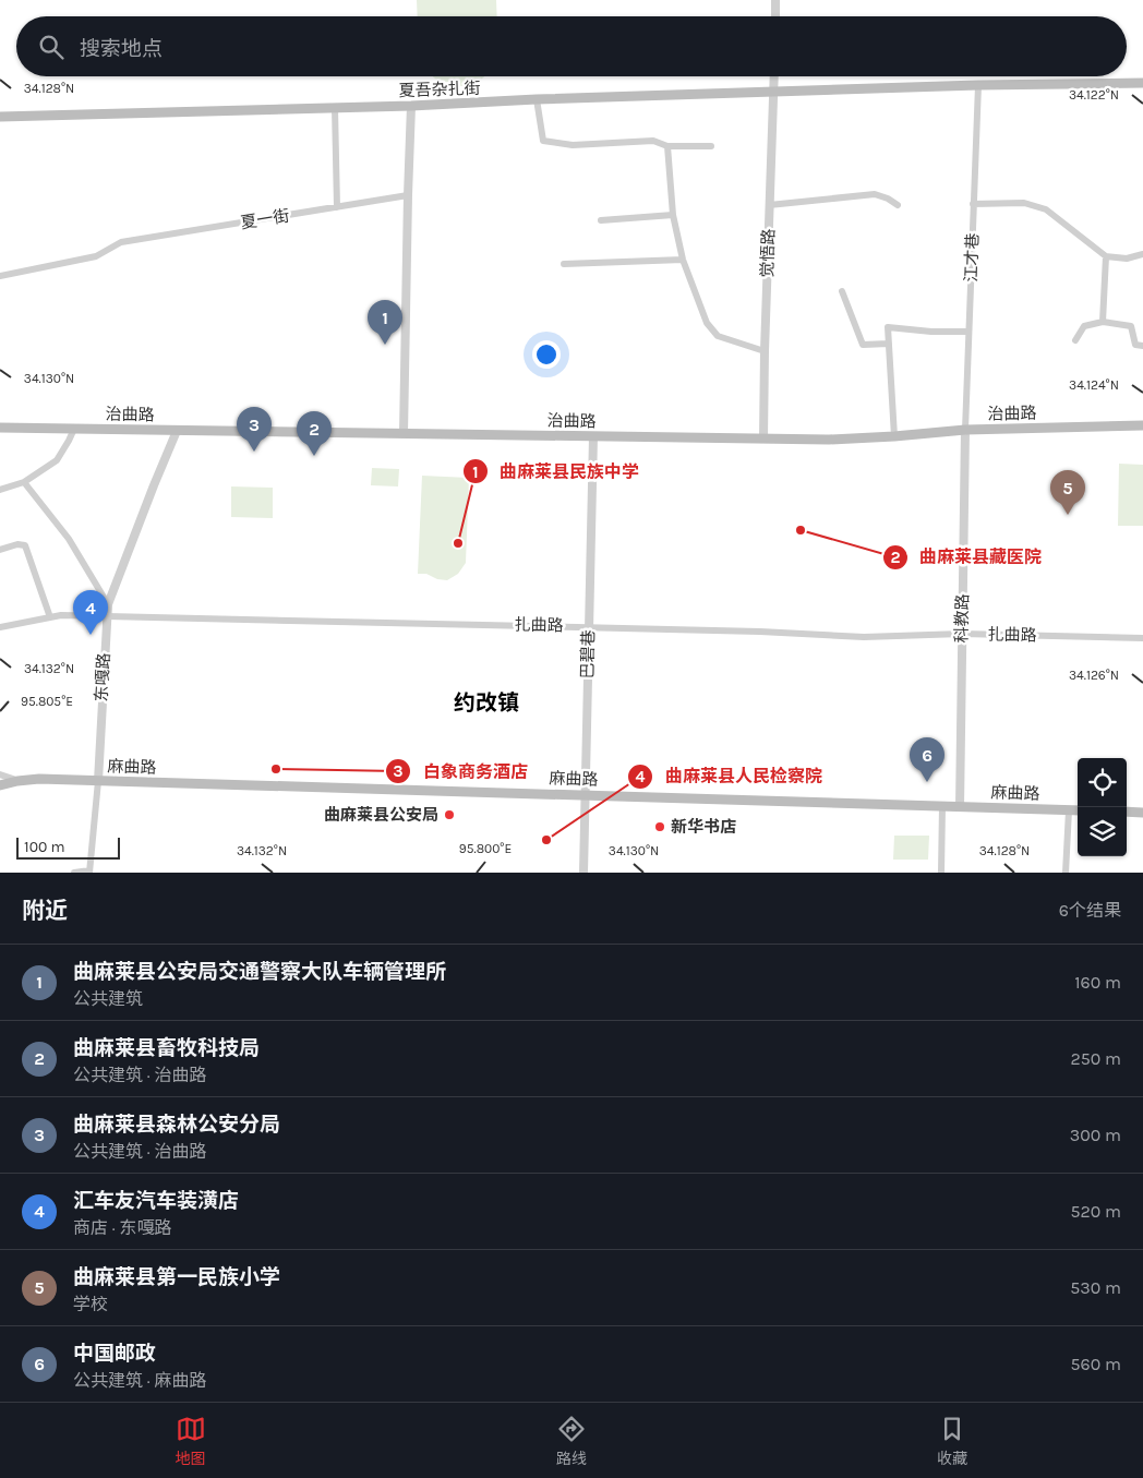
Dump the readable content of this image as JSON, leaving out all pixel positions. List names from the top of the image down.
{
  "streets": {
    "main road": ["夏吾杂扎街", "治曲路", "麻曲路"],
    "street": [
      "夏一街",
      "觉悟路",
      "江才巷",
      "科教路",
      "扎曲路",
      "巴碧巷",
      "东嘎路"
    ]
  },
  "crossings": [
    ["夏吾杂扎街", "觉悟路"],
    ["夏吾杂扎街", "江才巷"],
    ["觉悟路", "治曲路"],
    ["江才巷", "治曲路"],
    ["江才巷", "科教路"],
    ["治曲路", "科教路"],
    ["治曲路", "巴碧巷"],
    ["治曲路", "东嘎路"],
    ["科教路", "扎曲路"],
    ["科教路", "麻曲路"],
    ["扎曲路", "巴碧巷"],
    ["扎曲路", "东嘎路"],
    ["巴碧巷", "麻曲路"],
    ["东嘎路", "麻曲路"]
  ],
  "districts": ["约改镇"],
  "places": [
    "曲麻莱县藏医院",
    "曲麻莱县民族中学",
    "白象商务酒店",
    "曲麻莱县公安局",
    "新华书店",
    "曲麻莱县人民检察院"
  ],
  "scale_bar": "100 m",
  "page": {
    "search": "搜索地点",
    "pins": [
      "1",
      "3",
      "2",
      "5",
      "4",
      "6"
    ],
    "scale": "100 m",
    "heading": ["附近", "6个结果"],
    "list": [
      {
        "mark": "1",
        "name": "曲麻莱县公安局交通警察大队车辆管理所",
        "note": "公共建筑",
        "value": "160 m"
      },
      {
        "mark": "2",
        "name": "曲麻莱县畜牧科技局",
        "note": "公共建筑 · 治曲路",
        "value": "250 m"
      },
      {
        "mark": "3",
        "name": "曲麻莱县森林公安分局",
        "note": "公共建筑 · 治曲路",
        "value": "300 m"
      },
      {
        "mark": "4",
        "name": "汇车友汽车装潢店",
        "note": "商店 · 东嘎路",
        "value": "520 m"
      },
      {
        "mark": "5",
        "name": "曲麻莱县第一民族小学",
        "note": "学校",
        "value": "530 m"
      },
      {
        "mark": "6",
        "name": "中国邮政",
        "note": "公共建筑 · 麻曲路",
        "value": "560 m"
      }
    ],
    "nav": ["地图", "路线", "收藏"]
  },
  "coordinates": [
    "34.128°N",
    "34.122°N",
    "34.130°N",
    "34.124°N",
    "34.132°N",
    "34.126°N",
    "95.805°E",
    "95.800°E"
  ]
}
